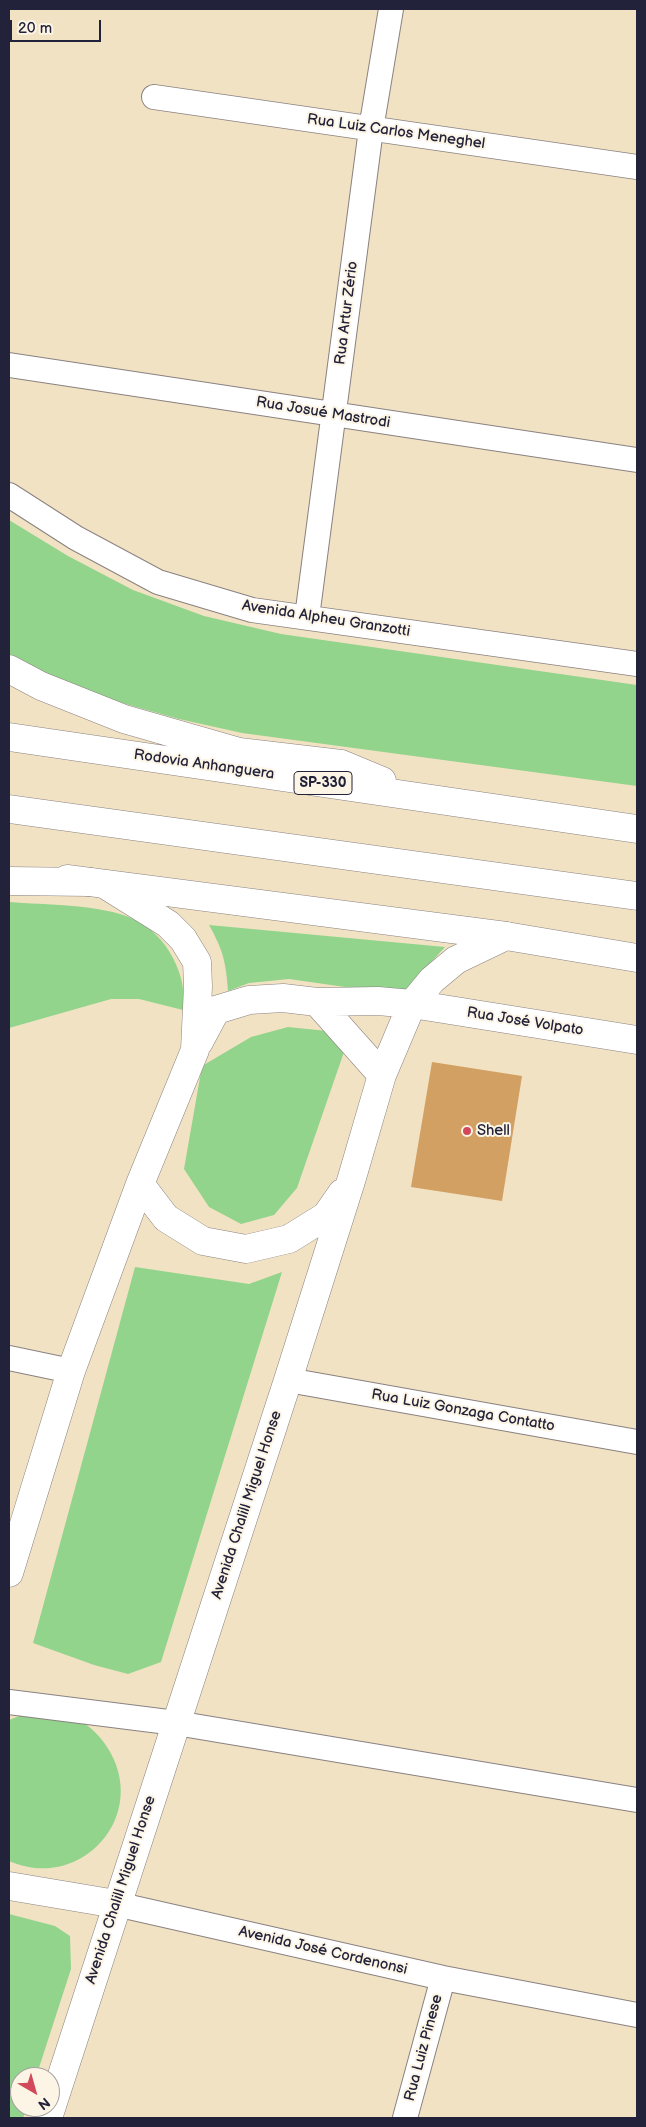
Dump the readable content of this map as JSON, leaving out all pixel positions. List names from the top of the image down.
{
  "streets": {
    "main road": [
      "Rodovia Anhanguera",
      "SP-330",
      "Rua José Volpato",
      "Avenida Chalill Miguel Honse",
      "Avenida José Cordenonsi"
    ],
    "street": [
      "Rua Luiz Carlos Meneghel",
      "Rua Artur Zério",
      "Rua Josué Mastrodi",
      "Avenida Alpheu Granzotti",
      "Rua Luiz Gonzaga Contatto",
      "Rua Luiz Pinese"
    ]
  },
  "crossings": [
    ["Rua Luiz Carlos Meneghel", "Rua Artur Zério"],
    ["Rua Artur Zério", "Rua Josué Mastrodi"],
    ["Rua Artur Zério", "Avenida Alpheu Granzotti"],
    ["Rua José Volpato", "Avenida Chalill Miguel Honse"],
    ["Rua Luiz Gonzaga Contatto", "Avenida Chalill Miguel Honse"],
    ["Avenida Chalill Miguel Honse", "Avenida José Cordenonsi"],
    ["Avenida José Cordenonsi", "Rua Luiz Pinese"]
  ],
  "places": ["Shell"],
  "scale_bar": "20 m",
  "north": "bottom right"
}
